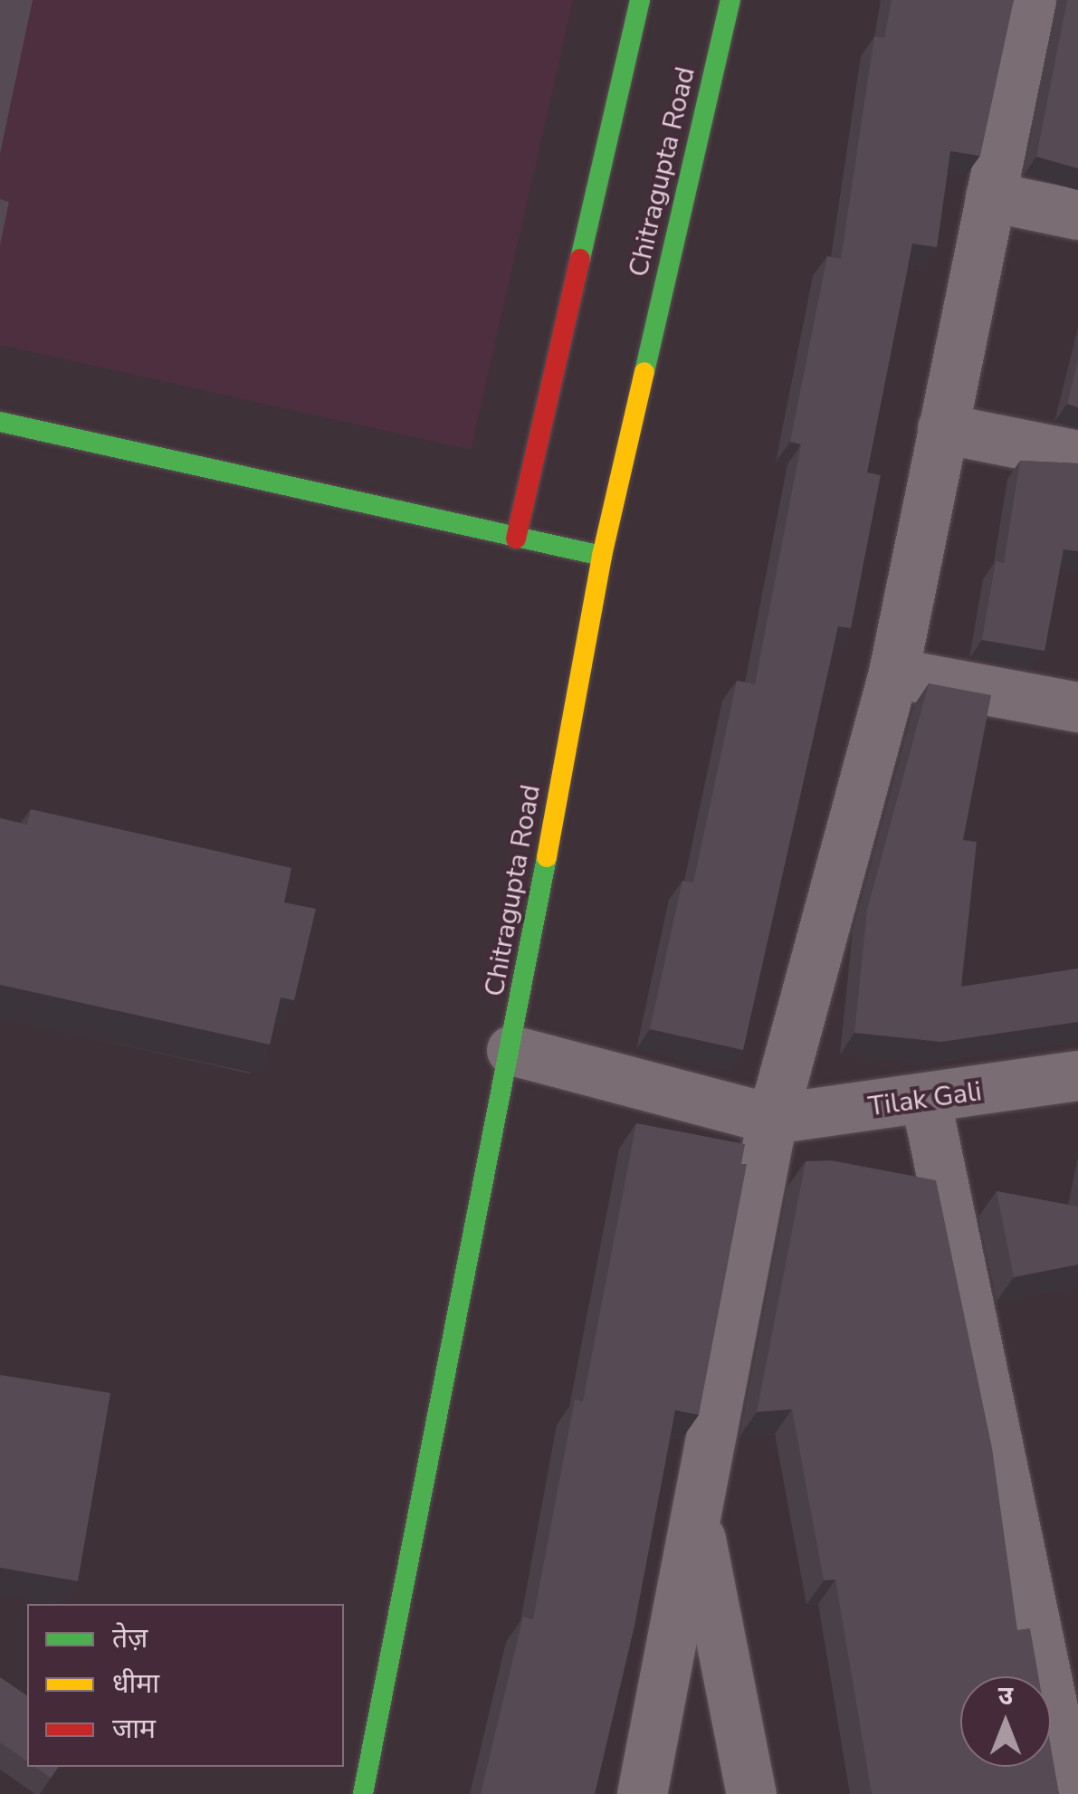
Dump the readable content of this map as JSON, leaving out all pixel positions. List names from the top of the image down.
{
  "streets": {
    "street": ["Chitragupta Road", "Tilak Gali"]
  },
  "legend": ["तेज़", "धीमा", "जाम"],
  "north": "top"
}
